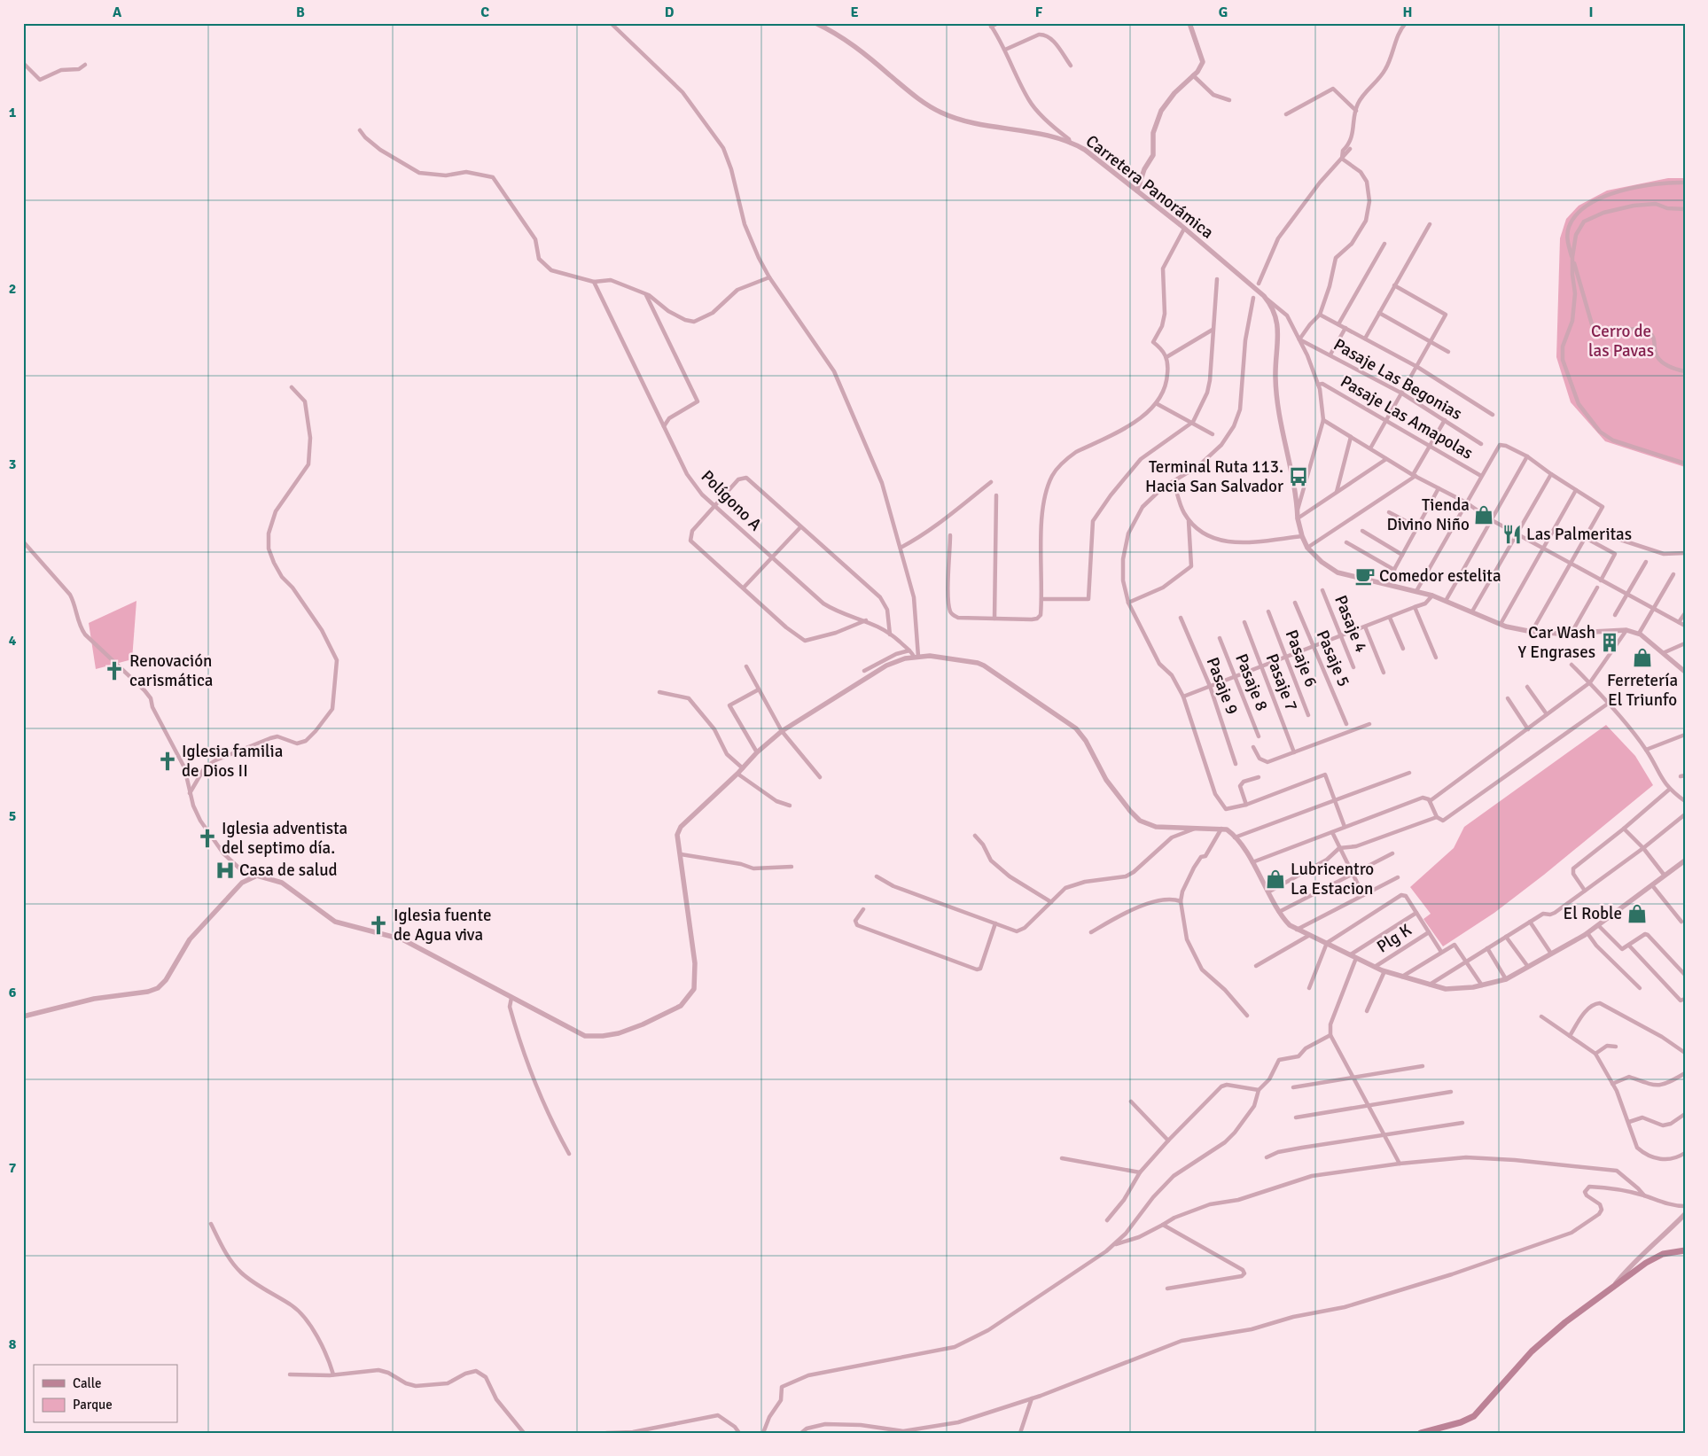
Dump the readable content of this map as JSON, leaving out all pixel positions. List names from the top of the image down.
{
  "streets": {
    "street": [
      "Carretera Panorámica",
      "Pasaje Las Begonias",
      "Pasaje Las Amapolas",
      "Polígono A",
      "Pasaje 4",
      "Pasaje 6",
      "Pasaje 5",
      "Pasaje 8",
      "Pasaje 7",
      "Pasaje 9",
      "Plg K"
    ]
  },
  "parks": ["Cerro de las Pavas"],
  "places": {
    "bus stop": ["Terminal Ruta 113. Hacia San Salvador"],
    "shop": [
      "Tienda Divino Niño",
      "Ferretería El Triunfo",
      "Lubricentro La Estacion",
      "El Roble"
    ],
    "restaurant": ["Las Palmeritas"],
    "cafe": ["Comedor estelita"],
    "building": ["Car Wash Y Engrases"],
    "church": [
      "Renovación carismática",
      "Iglesia familia de Dios II",
      "Iglesia adventista del septimo día.",
      "Iglesia fuente de Agua viva"
    ],
    "hospital": ["Casa de salud"]
  },
  "legend": ["Calle", "Parque"],
  "grid": {
    "columns": [
      "A",
      "B",
      "C",
      "D",
      "E",
      "F",
      "G",
      "H",
      "I"
    ],
    "rows": [
      "1",
      "2",
      "3",
      "4",
      "5",
      "6",
      "7",
      "8"
    ]
  }
}
